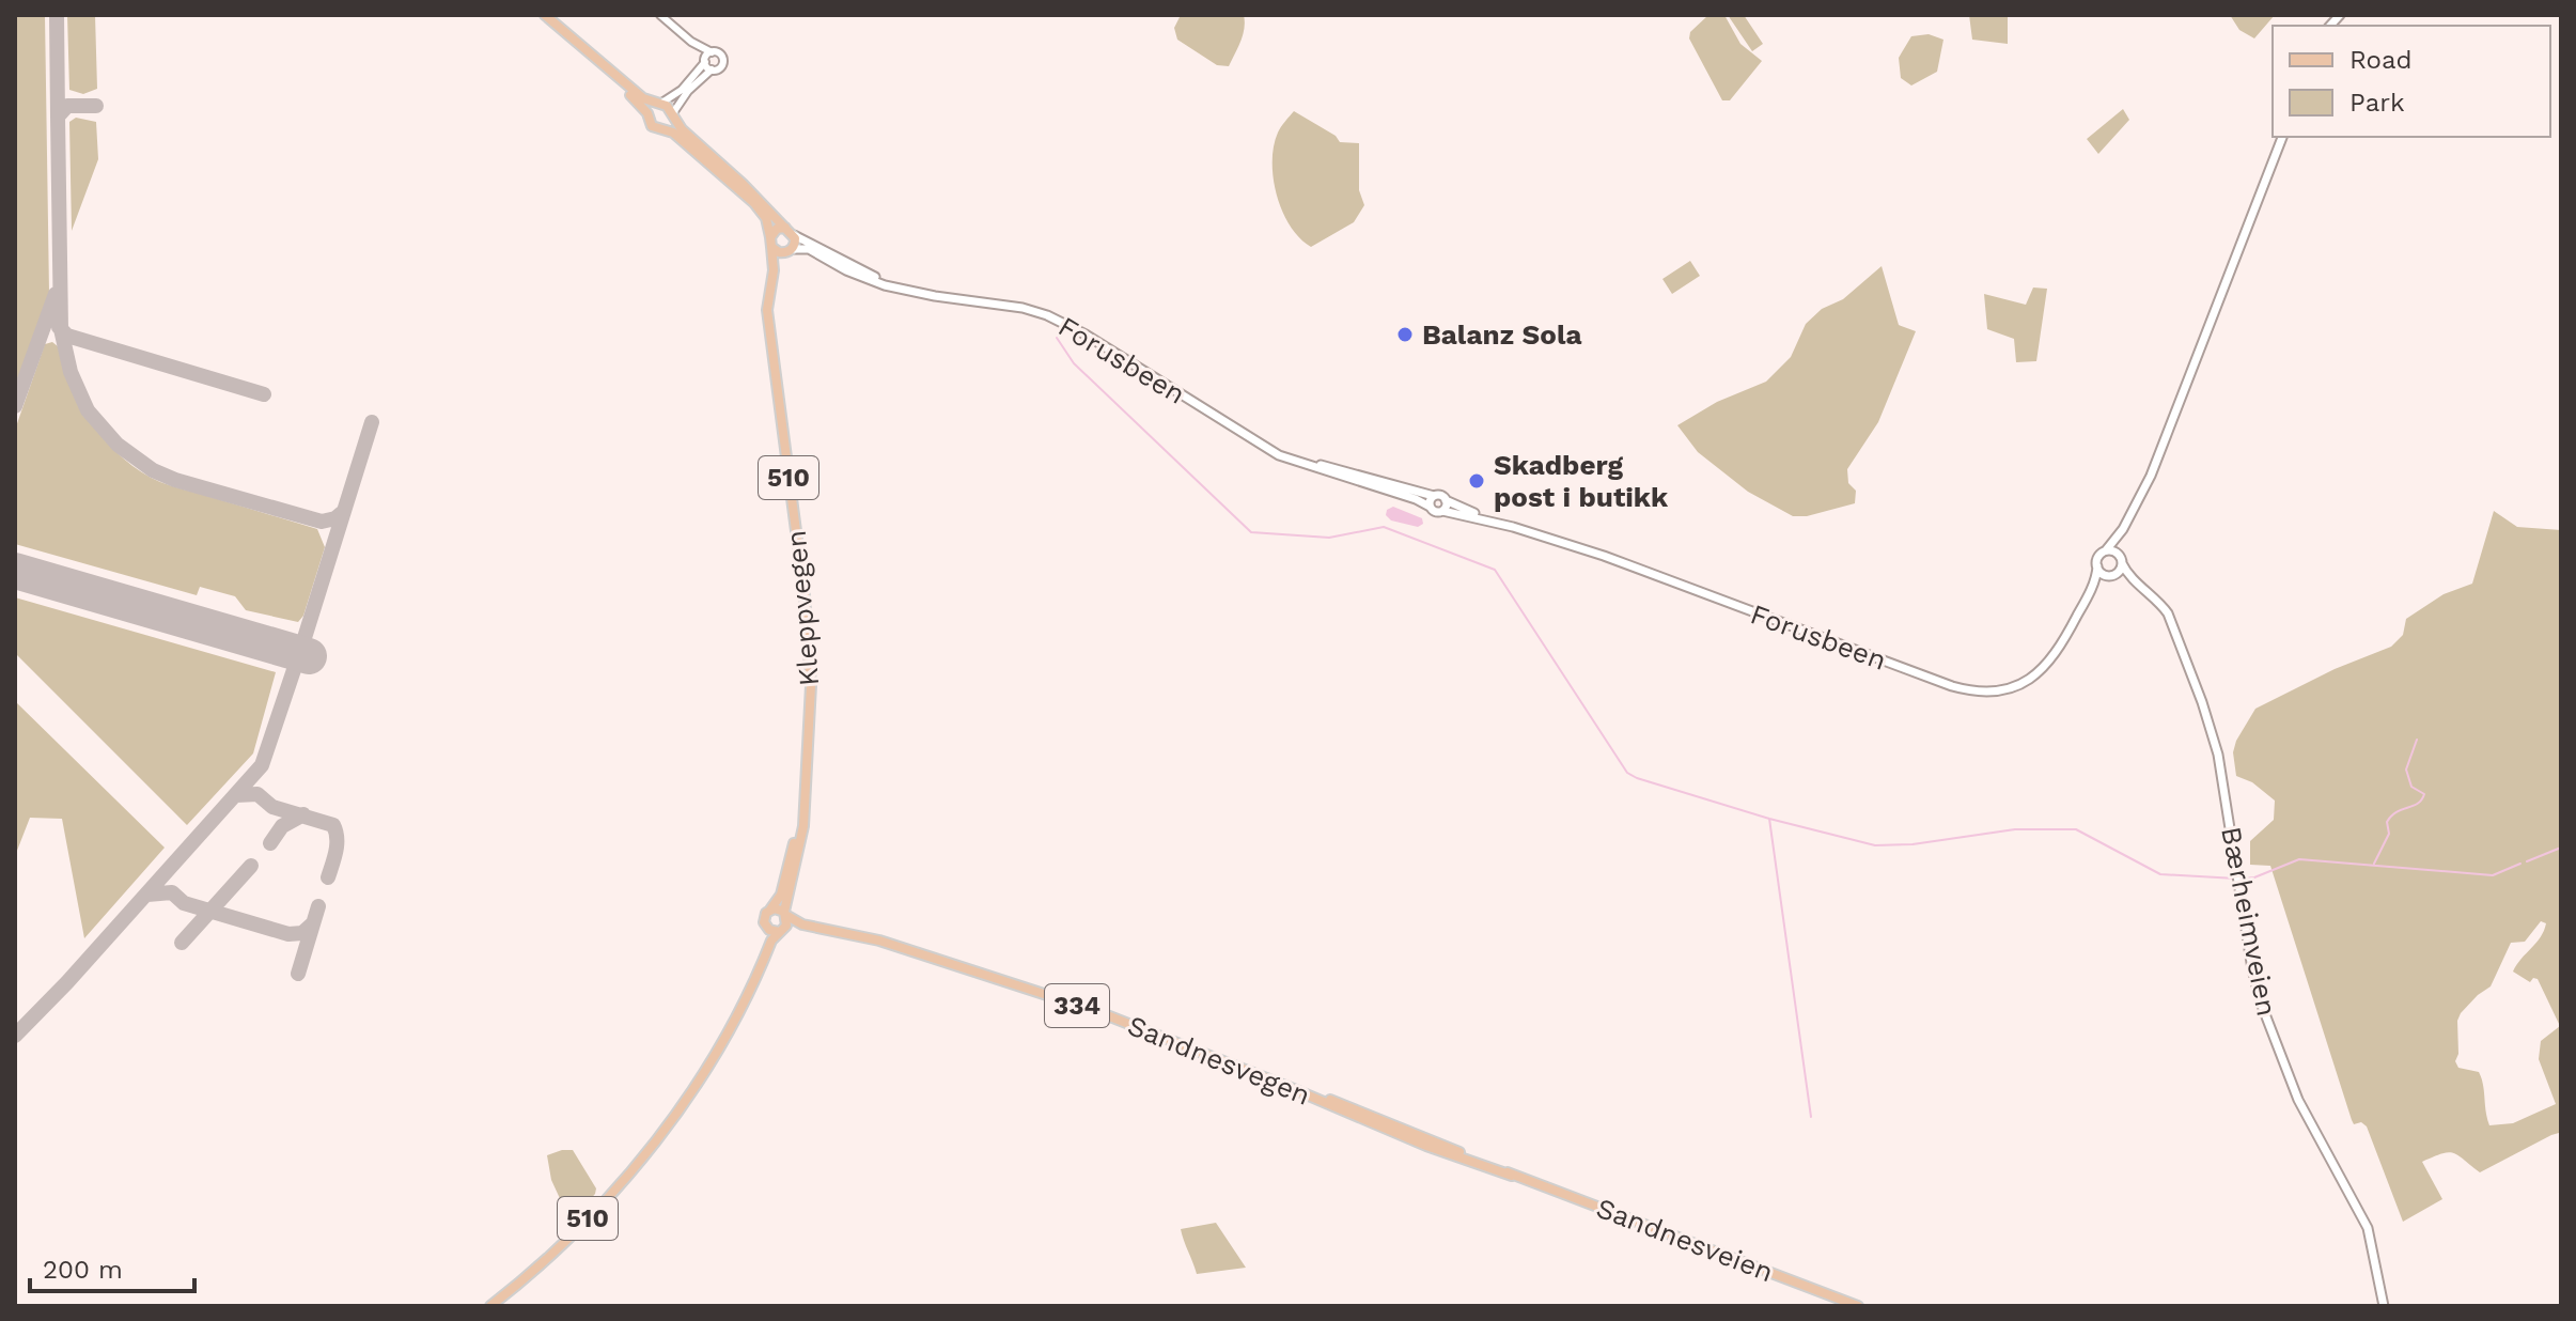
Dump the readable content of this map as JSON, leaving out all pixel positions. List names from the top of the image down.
{
  "streets": {
    "main road": [
      "Forusbeen",
      "510",
      "Kleppvegen",
      "Bærheimveien",
      "334",
      "Sandnesvegen",
      "Sandnesveien"
    ]
  },
  "crossings": [
    ["Forusbeen", "510"],
    ["Forusbeen", "Kleppvegen"],
    ["Forusbeen", "Bærheimveien"],
    ["510", "Kleppvegen"],
    ["Kleppvegen", "Sandnesvegen"],
    ["Sandnesvegen", "Sandnesveien"]
  ],
  "places": ["Balanz Sola", "Skadberg post i butikk"],
  "legend": ["Road", "Park"],
  "scale_bar": "200 m"
}
